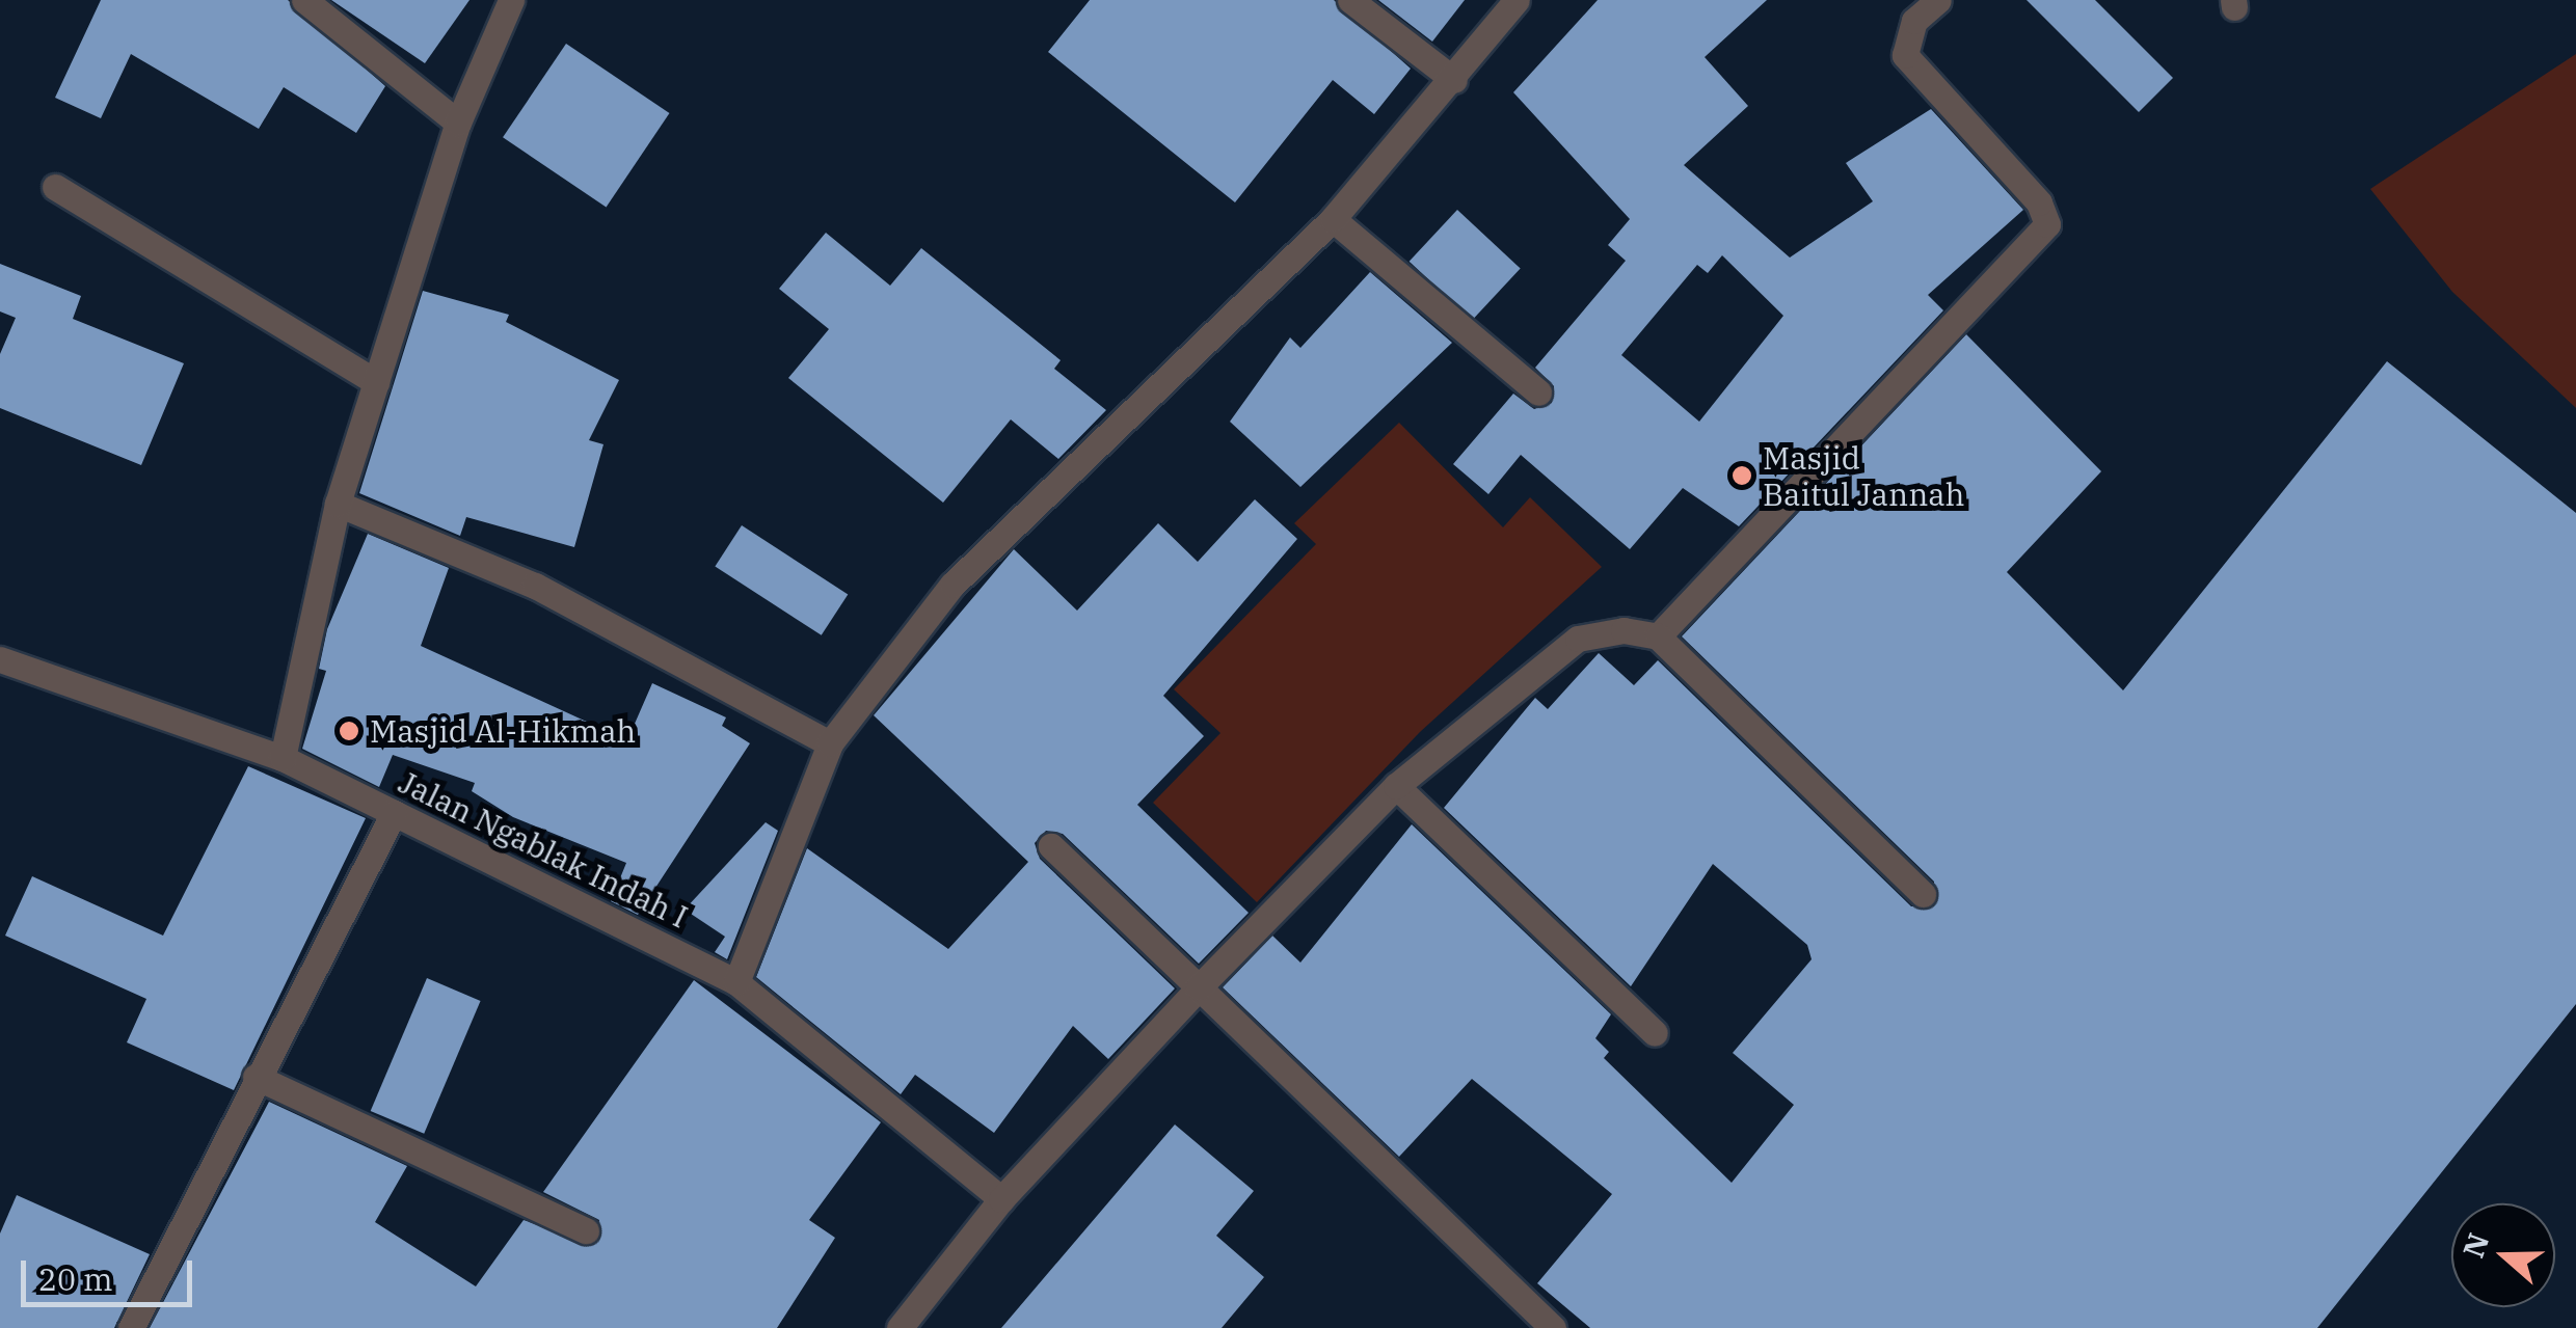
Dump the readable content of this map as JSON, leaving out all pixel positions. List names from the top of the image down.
{
  "streets": {
    "street": ["Jalan Ngablak Indah I"]
  },
  "places": ["Masjid Baitul Jannah", "Masjid Al-Hikmah"],
  "scale_bar": "20 m",
  "north": "left"
}
